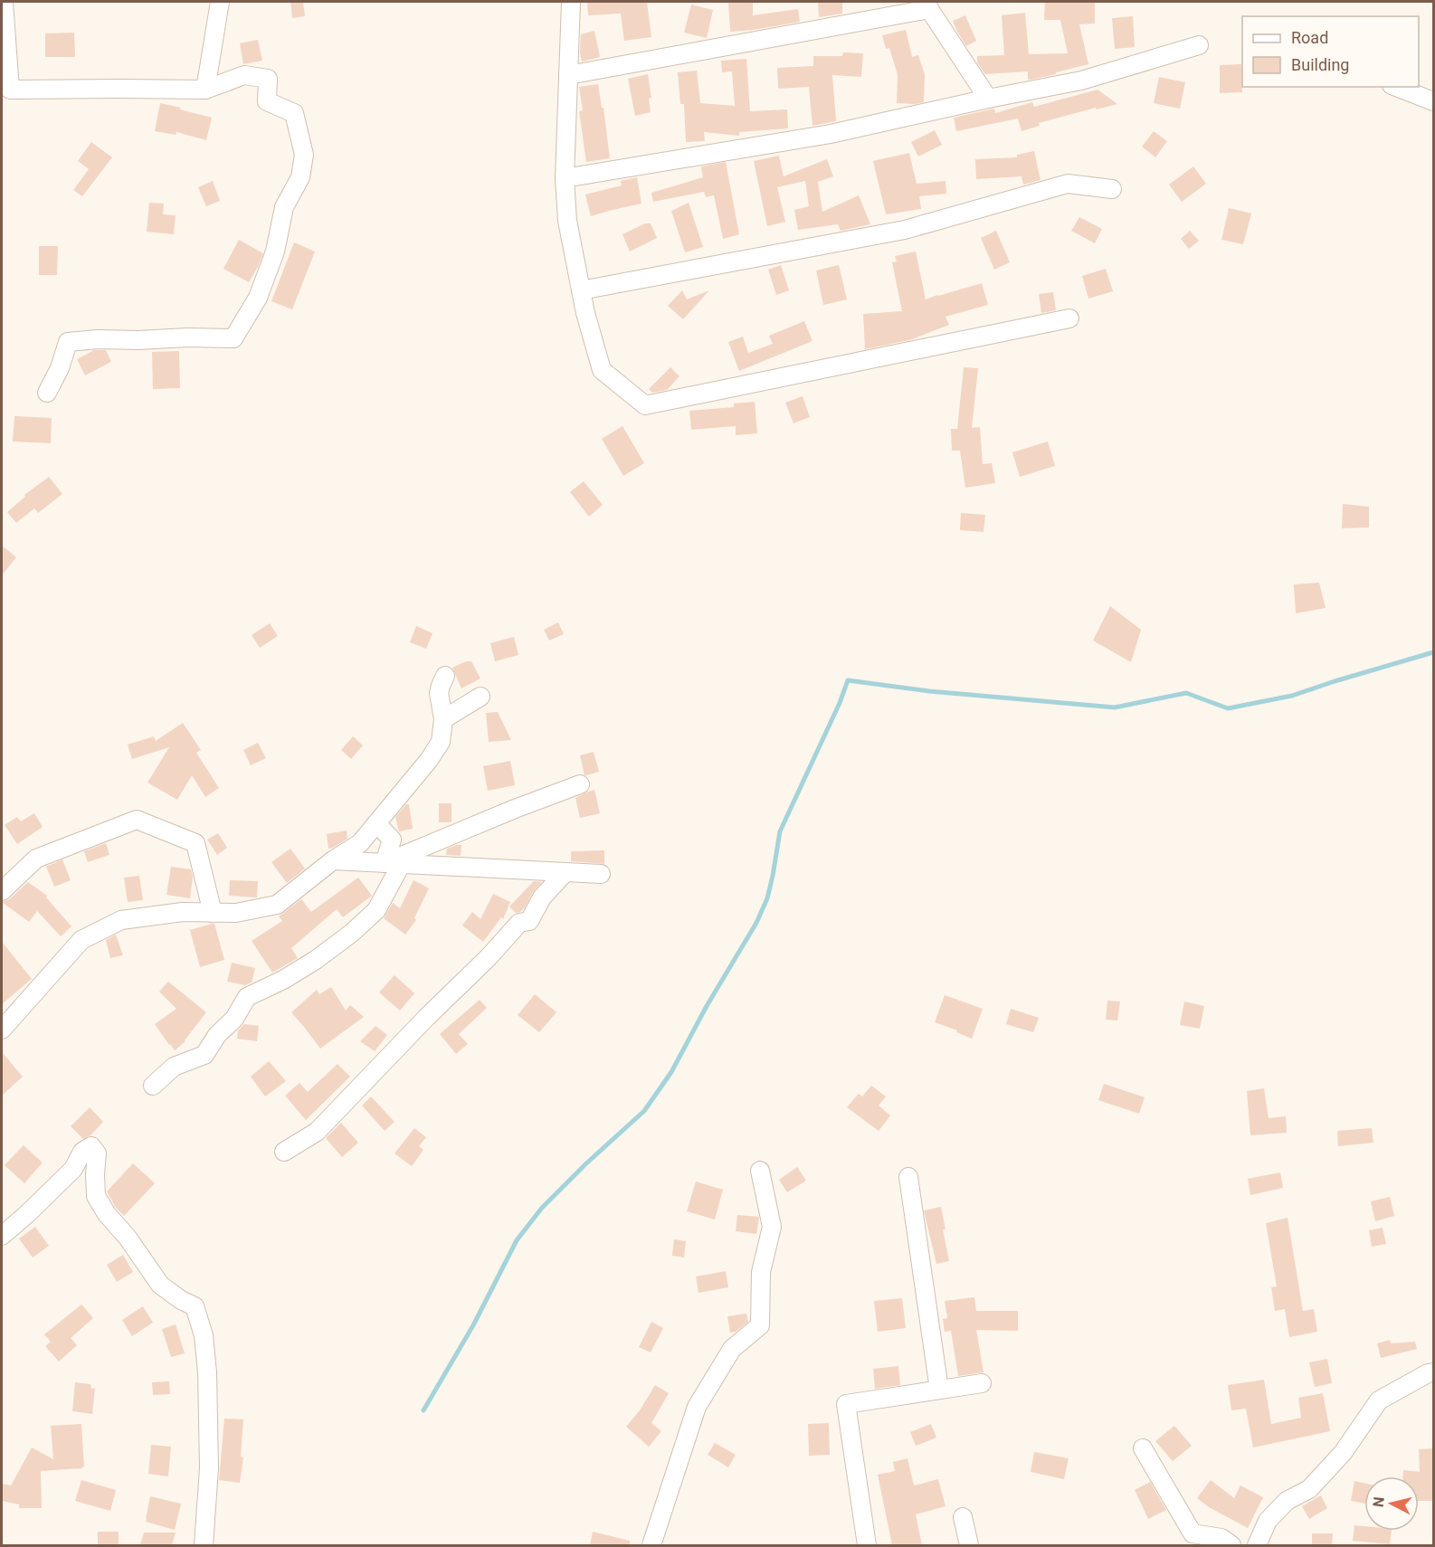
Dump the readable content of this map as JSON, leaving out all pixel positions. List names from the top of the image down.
{
  "legend": ["Road", "Building"],
  "north": "left"
}
